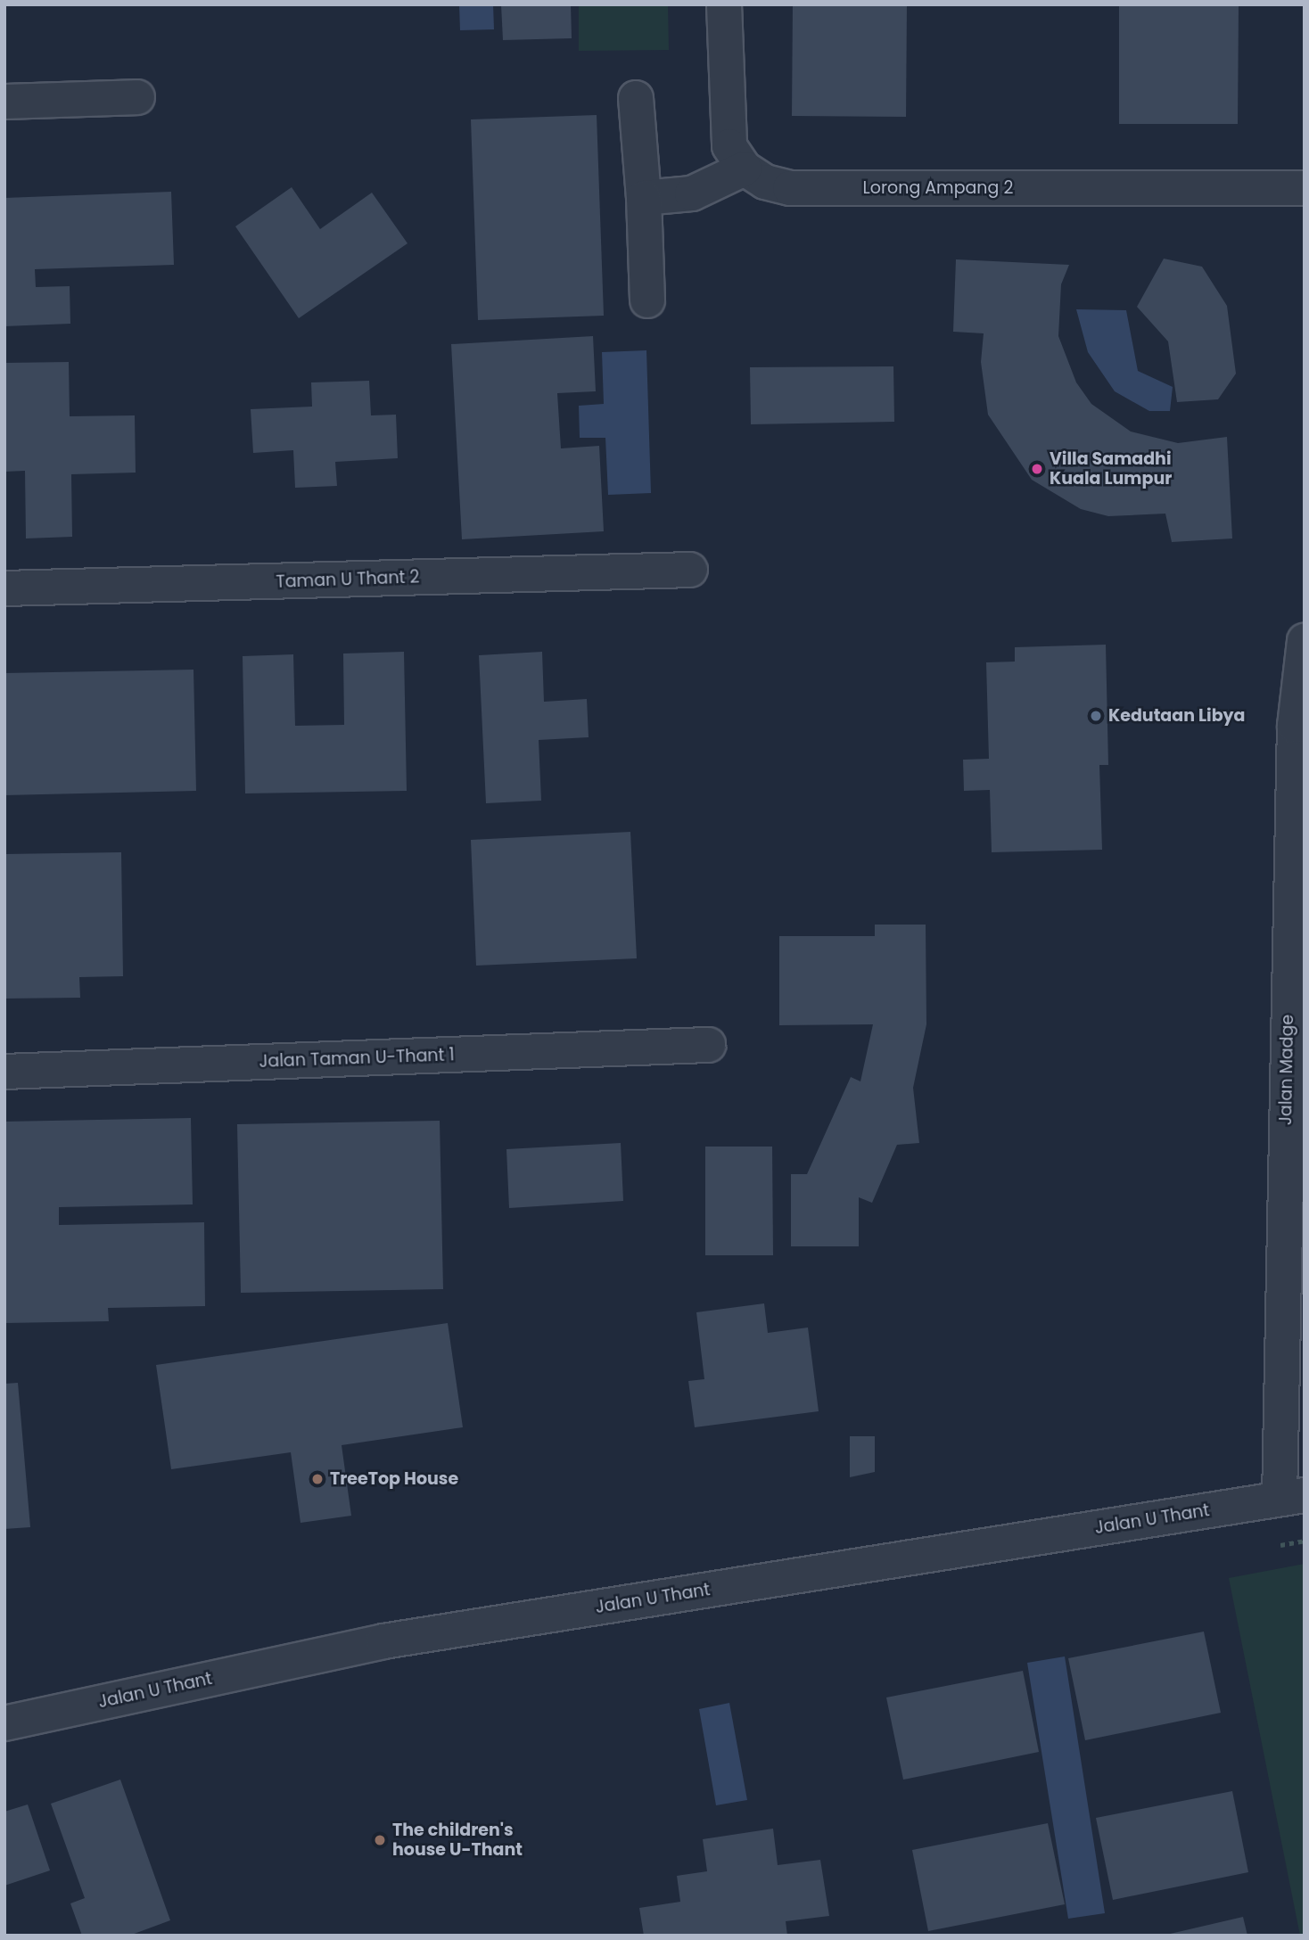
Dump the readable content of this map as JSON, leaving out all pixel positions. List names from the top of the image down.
{
  "streets": {
    "street": [
      "Lorong Ampang 2",
      "Taman U Thant 2",
      "Jalan Taman U-Thant 1",
      "Jalan Madge",
      "Jalan U Thant"
    ]
  },
  "crossings": [
    ["Jalan Madge", "Jalan U Thant"]
  ],
  "places": [
    "Villa Samadhi Kuala Lumpur",
    "Kedutaan Libya",
    "TreeTop House",
    "The children's house U-Thant"
  ]
}
